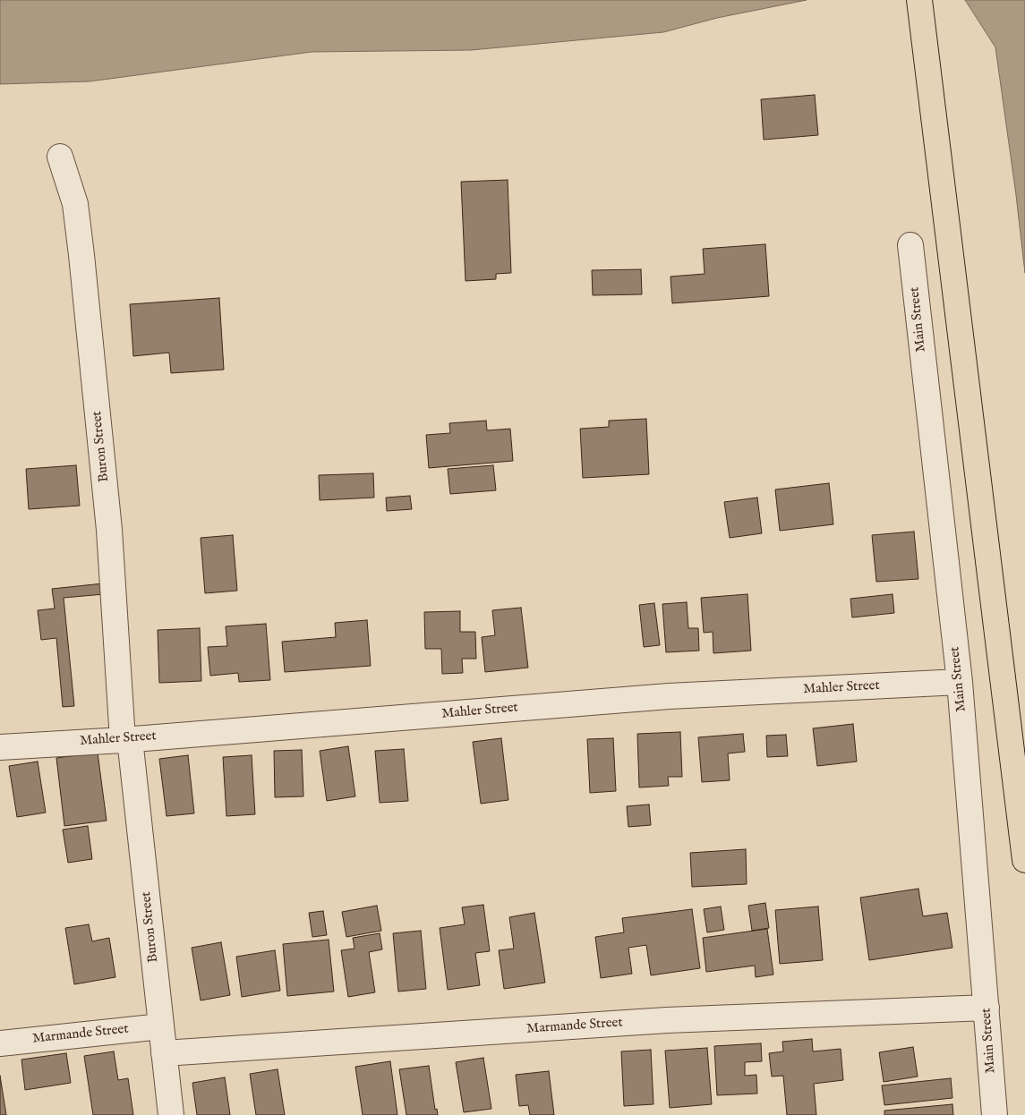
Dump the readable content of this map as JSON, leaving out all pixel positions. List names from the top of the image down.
{
  "streets": {
    "street": [
      "Main Street",
      "Buron Street",
      "Mahler Street",
      "Marmande Street"
    ]
  },
  "crossings": [
    ["Main Street", "Mahler Street"],
    ["Main Street", "Marmande Street"],
    ["Buron Street", "Mahler Street"],
    ["Buron Street", "Marmande Street"]
  ]
}
